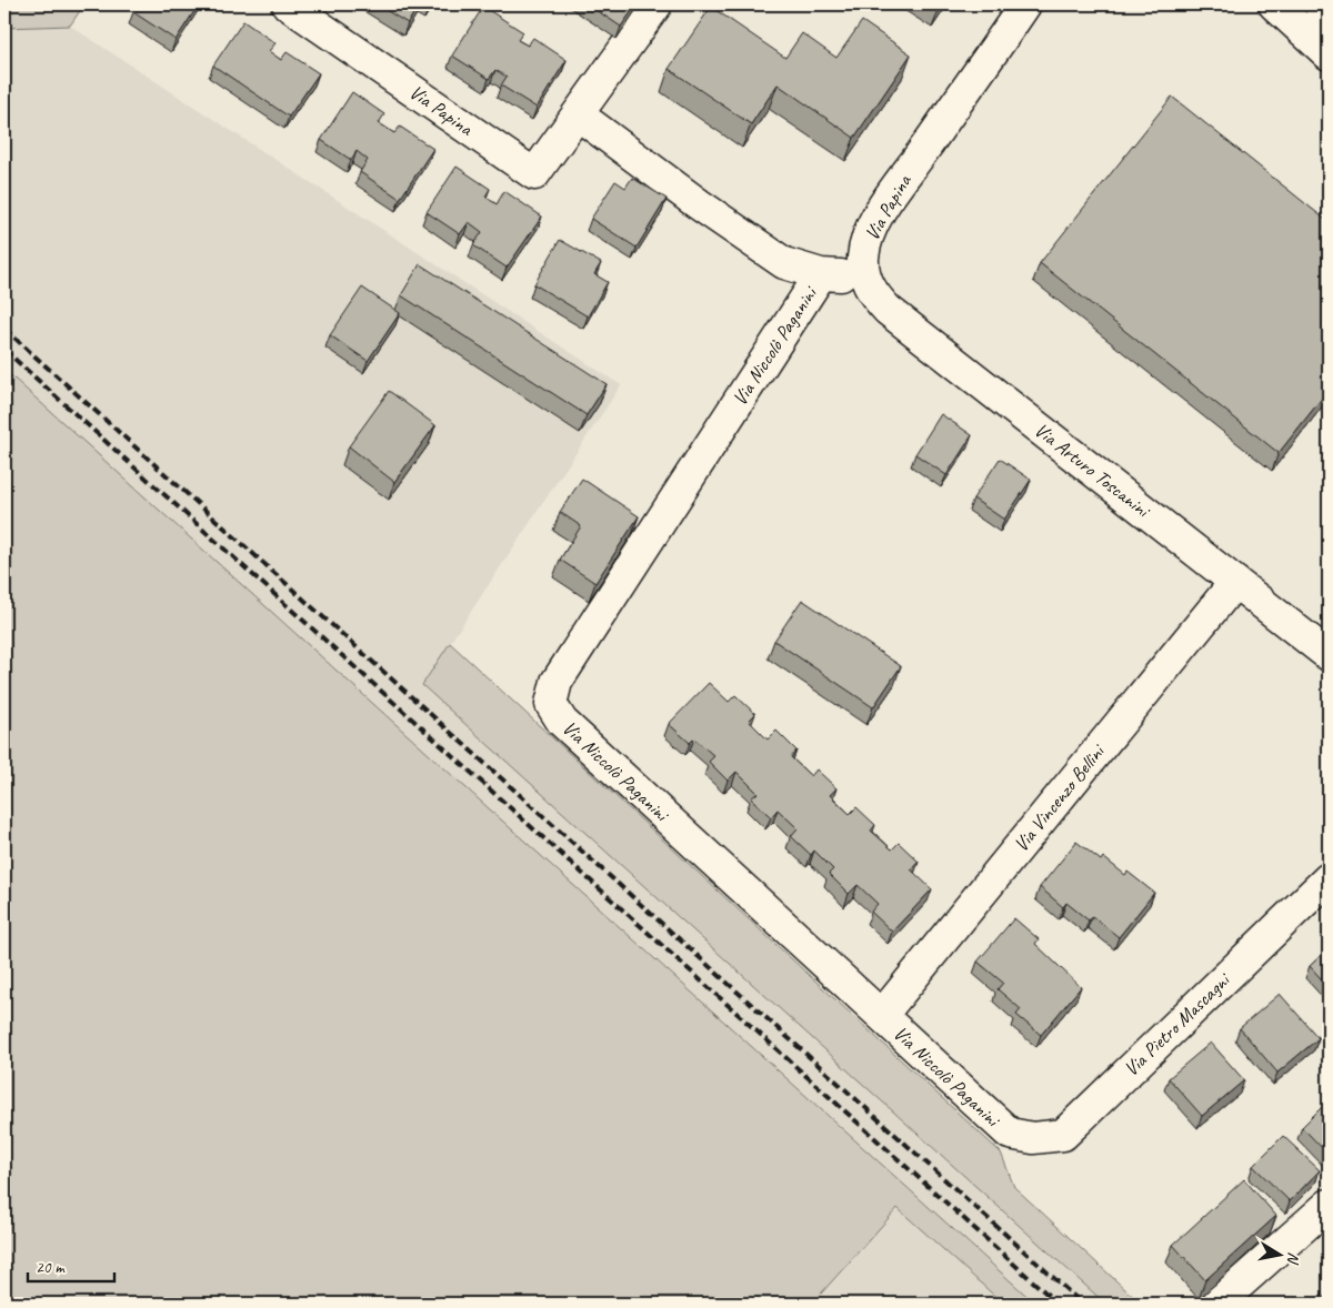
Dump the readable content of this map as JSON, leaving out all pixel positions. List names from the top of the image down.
{
  "streets": {
    "street": [
      "Via Papina",
      "Via Niccolò Paganini",
      "Via Arturo Toscanini",
      "Via Vincenzo Bellini",
      "Via Pietro Mascagni"
    ]
  },
  "crossings": [
    ["Via Papina", "Via Arturo Toscanini"],
    ["Via Niccolò Paganini", "Via Vincenzo Bellini"],
    ["Via Niccolò Paganini", "Via Pietro Mascagni"],
    ["Via Arturo Toscanini", "Via Vincenzo Bellini"]
  ],
  "scale_bar": "20 m",
  "north": "right"
}
